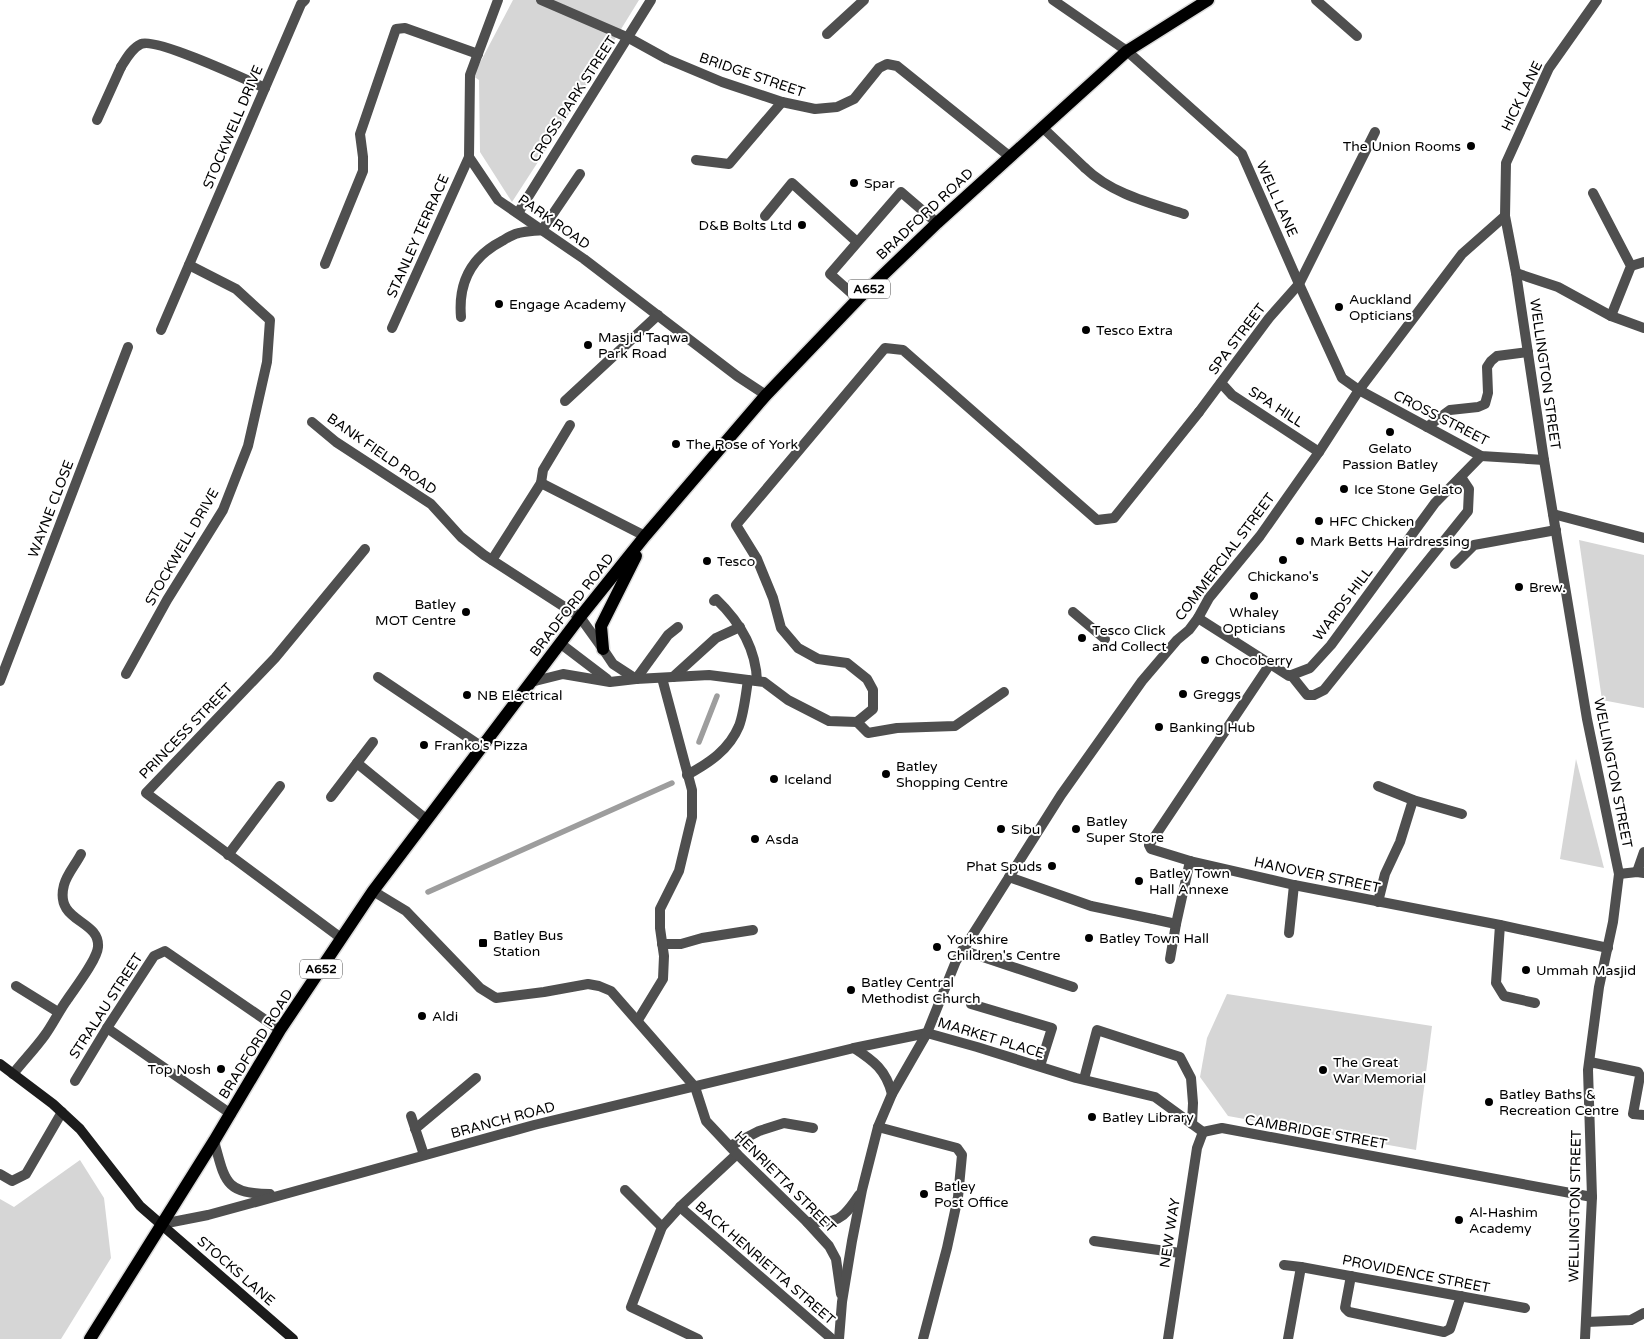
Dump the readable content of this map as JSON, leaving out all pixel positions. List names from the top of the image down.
{
  "streets": {
    "main road": ["BRADFORD ROAD", "A652", "STOCKS LANE"],
    "street": [
      "BRIDGE STREET",
      "HICK LANE",
      "CROSS PARK STREET",
      "STOCKWELL DRIVE",
      "WELL LANE",
      "PARK ROAD",
      "STANLEY TERRACE",
      "SPA STREET",
      "WELLINGTON STREET",
      "SPA HILL",
      "CROSS STREET",
      "BANK FIELD ROAD",
      "WAYNE CLOSE",
      "COMMERCIAL STREET",
      "WARDS HILL",
      "PRINCESS STREET",
      "HANOVER STREET",
      "STRALAU STREET",
      "MARKET PLACE",
      "BRANCH ROAD",
      "CAMBRIDGE STREET",
      "HENRIETTA STREET",
      "NEW WAY",
      "BACK HENRIETTA STREET",
      "PROVIDENCE STREET"
    ]
  },
  "crossings": [
    ["BRIDGE STREET", "CROSS PARK STREET"],
    ["BRIDGE STREET", "BRADFORD ROAD"],
    ["HICK LANE", "WELLINGTON STREET"],
    ["HICK LANE", "COMMERCIAL STREET"],
    ["CROSS PARK STREET", "PARK ROAD"],
    ["WELL LANE", "BRADFORD ROAD"],
    ["WELL LANE", "SPA STREET"],
    ["WELL LANE", "CROSS STREET"],
    ["WELL LANE", "COMMERCIAL STREET"],
    ["BRADFORD ROAD", "PARK ROAD"],
    ["BRADFORD ROAD", "BANK FIELD ROAD"],
    ["BRADFORD ROAD", "PRINCESS STREET"],
    ["BRADFORD ROAD", "STRALAU STREET"],
    ["BRADFORD ROAD", "BRANCH ROAD"],
    ["BRADFORD ROAD", "STOCKS LANE"],
    ["PARK ROAD", "STANLEY TERRACE"],
    ["SPA STREET", "SPA HILL"],
    ["WELLINGTON STREET", "CROSS STREET"],
    ["WELLINGTON STREET", "COMMERCIAL STREET"],
    ["WELLINGTON STREET", "HANOVER STREET"],
    ["WELLINGTON STREET", "CAMBRIDGE STREET"],
    ["SPA HILL", "COMMERCIAL STREET"],
    ["CROSS STREET", "COMMERCIAL STREET"],
    ["CROSS STREET", "WARDS HILL"],
    ["COMMERCIAL STREET", "MARKET PLACE"],
    ["COMMERCIAL STREET", "BRANCH ROAD"],
    ["MARKET PLACE", "BRANCH ROAD"],
    ["BRANCH ROAD", "HENRIETTA STREET"],
    ["BRANCH ROAD", "STOCKS LANE"],
    ["CAMBRIDGE STREET", "NEW WAY"]
  ],
  "places": {
    "other": [
      "The Union Rooms",
      "Spar",
      "D&B Bolts Ltd",
      "Engage Academy",
      "Auckland Opticians",
      "Tesco Extra",
      "Masjid Taqwa Park Road",
      "Gelato Passion Batley",
      "The Rose of York",
      "Ice Stone Gelato",
      "HFC Chicken",
      "Mark Betts Hairdressing",
      "Chickano's",
      "Tesco",
      "Brew.",
      "Whaley Opticians",
      "Batley MOT Centre",
      "Tesco Click and Collect",
      "Chocoberry",
      "Greggs",
      "NB Electrical",
      "Banking Hub",
      "Franko's Pizza",
      "Batley Shopping Centre",
      "Iceland",
      "Sibu",
      "Batley Super Store",
      "Asda",
      "Phat Spuds",
      "Batley Town Hall Annexe",
      "Batley Town Hall",
      "Yorkshire Children's Centre",
      "Ummah Masjid",
      "Batley Central Methodist Church",
      "Aldi",
      "Top Nosh",
      "The Great War Memorial",
      "Batley Baths & Recreation Centre",
      "Batley Library",
      "Batley Post Office",
      "Al-Hashim Academy"
    ],
    "transit": ["Batley Bus Station"]
  }
}
